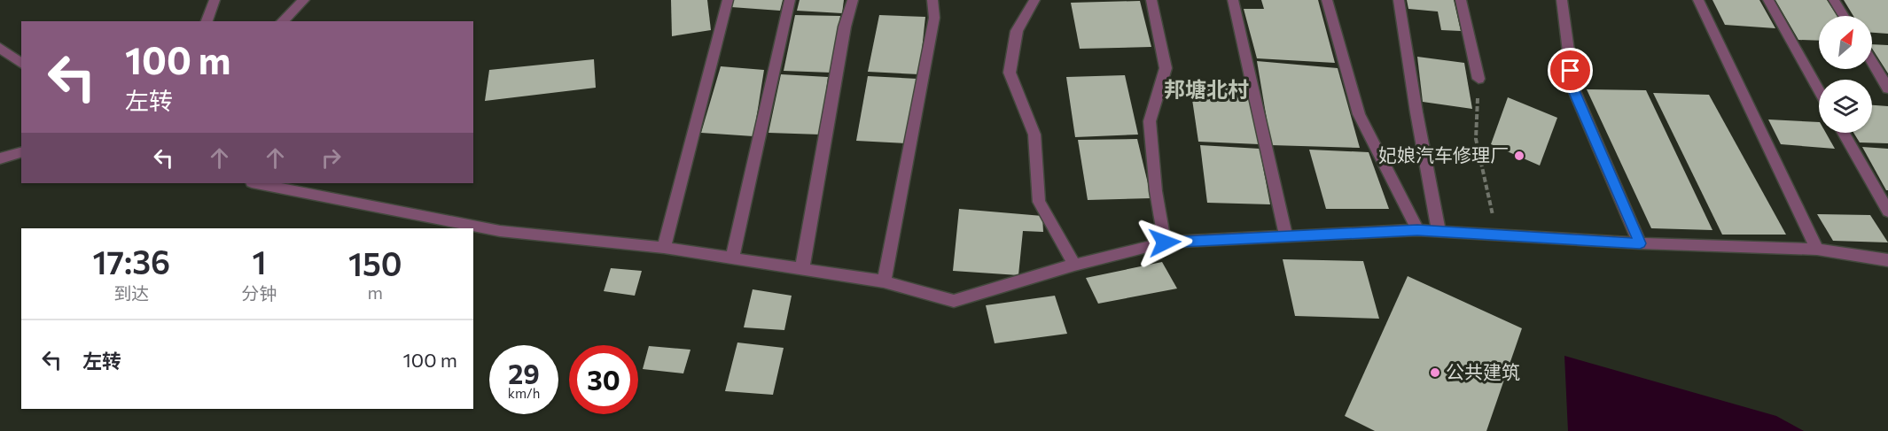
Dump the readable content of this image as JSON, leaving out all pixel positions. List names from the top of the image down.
{
  "districts": ["邦塘北村"],
  "places": ["妃娘汽车修理厂", "公共建筑"],
  "north": "top right",
  "page": {
    "turn": ["100 m", "左转"],
    "eta": [
      "17:36",
      "到达",
      "1",
      "分钟",
      "150",
      "m"
    ],
    "list": [
      {
        "name": "左转",
        "value": "100 m"
      }
    ],
    "speed": "29 km/h",
    "limit": "30"
  }
}
